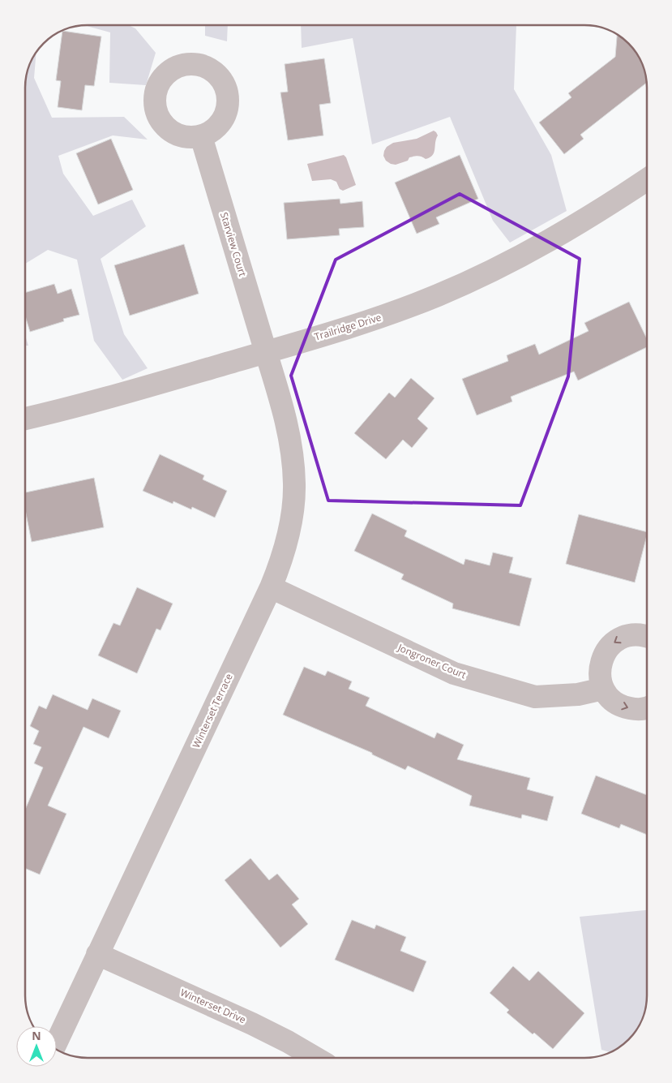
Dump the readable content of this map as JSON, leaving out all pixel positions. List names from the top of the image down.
{
  "streets": {
    "street": [
      "Starview Court",
      "Trailridge Drive",
      "Jongroner Court",
      "Winterset Terrace",
      "Winterset Drive"
    ]
  },
  "crossings": [
    ["Starview Court", "Trailridge Drive"],
    ["Starview Court", "Winterset Terrace"],
    ["Trailridge Drive", "Winterset Terrace"],
    ["Jongroner Court", "Winterset Terrace"],
    ["Winterset Terrace", "Winterset Drive"]
  ],
  "north": "top"
}
